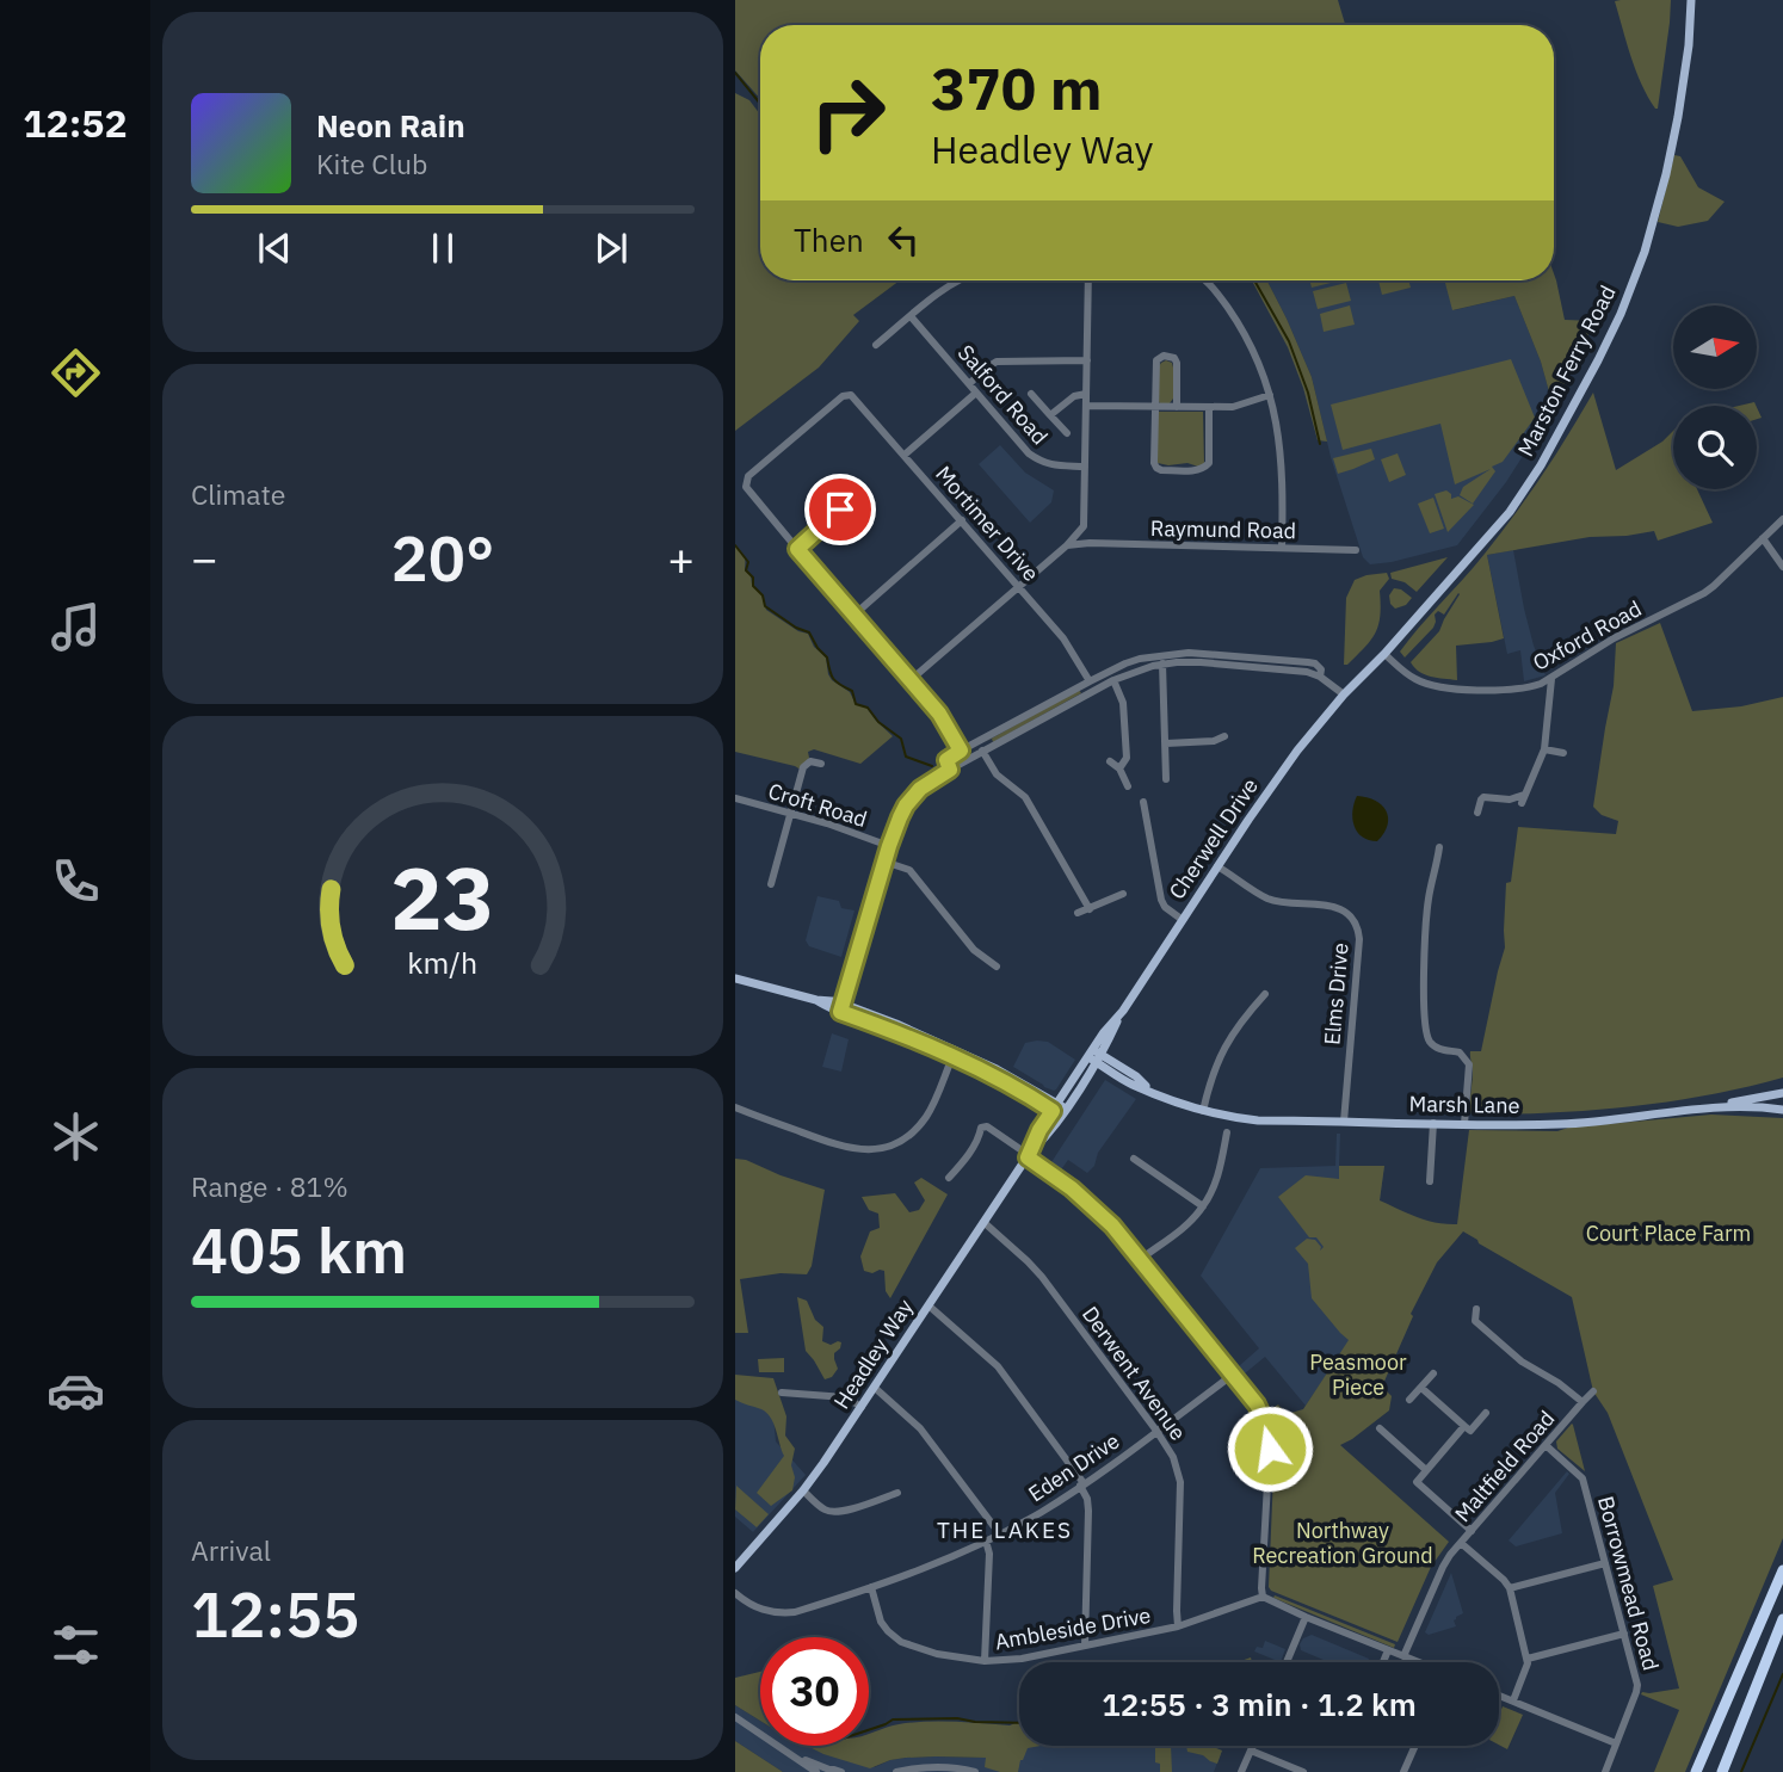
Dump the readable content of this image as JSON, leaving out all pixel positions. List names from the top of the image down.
{
  "streets": {
    "main road": [
      "Marston Ferry Road",
      "Cherwell Drive",
      "Marsh Lane",
      "Headley Way"
    ],
    "street": [
      "Salford Road",
      "Mortimer Drive",
      "Raymund Road",
      "Oxford Road",
      "Croft Road",
      "Elms Drive",
      "Derwent Avenue",
      "Maltfield Road",
      "Eden Drive",
      "Borrowmead Road",
      "Ambleside Drive"
    ]
  },
  "crossings": [
    ["Marston Ferry Road", "Oxford Road"],
    ["Marston Ferry Road", "Cherwell Drive"],
    ["Cherwell Drive", "Elms Drive"],
    ["Cherwell Drive", "Marsh Lane"],
    ["Cherwell Drive", "Headley Way"],
    ["Elms Drive", "Marsh Lane"],
    ["Headley Way", "Derwent Avenue"],
    ["Derwent Avenue", "Eden Drive"],
    ["Derwent Avenue", "Ambleside Drive"],
    ["Maltfield Road", "Borrowmead Road"],
    ["Eden Drive", "Ambleside Drive"]
  ],
  "districts": ["THE LAKES"],
  "parks": ["Court Place Farm", "Peasmoor Piece", "Northway Recreation Ground"],
  "north": "right",
  "page": {
    "tabs": "12:52",
    "turn": ["370 m", "Headley Way"],
    "song": ["Neon Rain", "Kite Club"],
    "then": "Then",
    "tile": [
      "Climate",
      ["Range · 81%", "405 km"],
      ["Arrival", "12:55"]
    ],
    "heat": ["−", "20°", "+"],
    "limit": "30",
    "trip": "12:55 · 3 min · 1.2 km",
    "gauge": ["23", "km/h"]
  }
}
